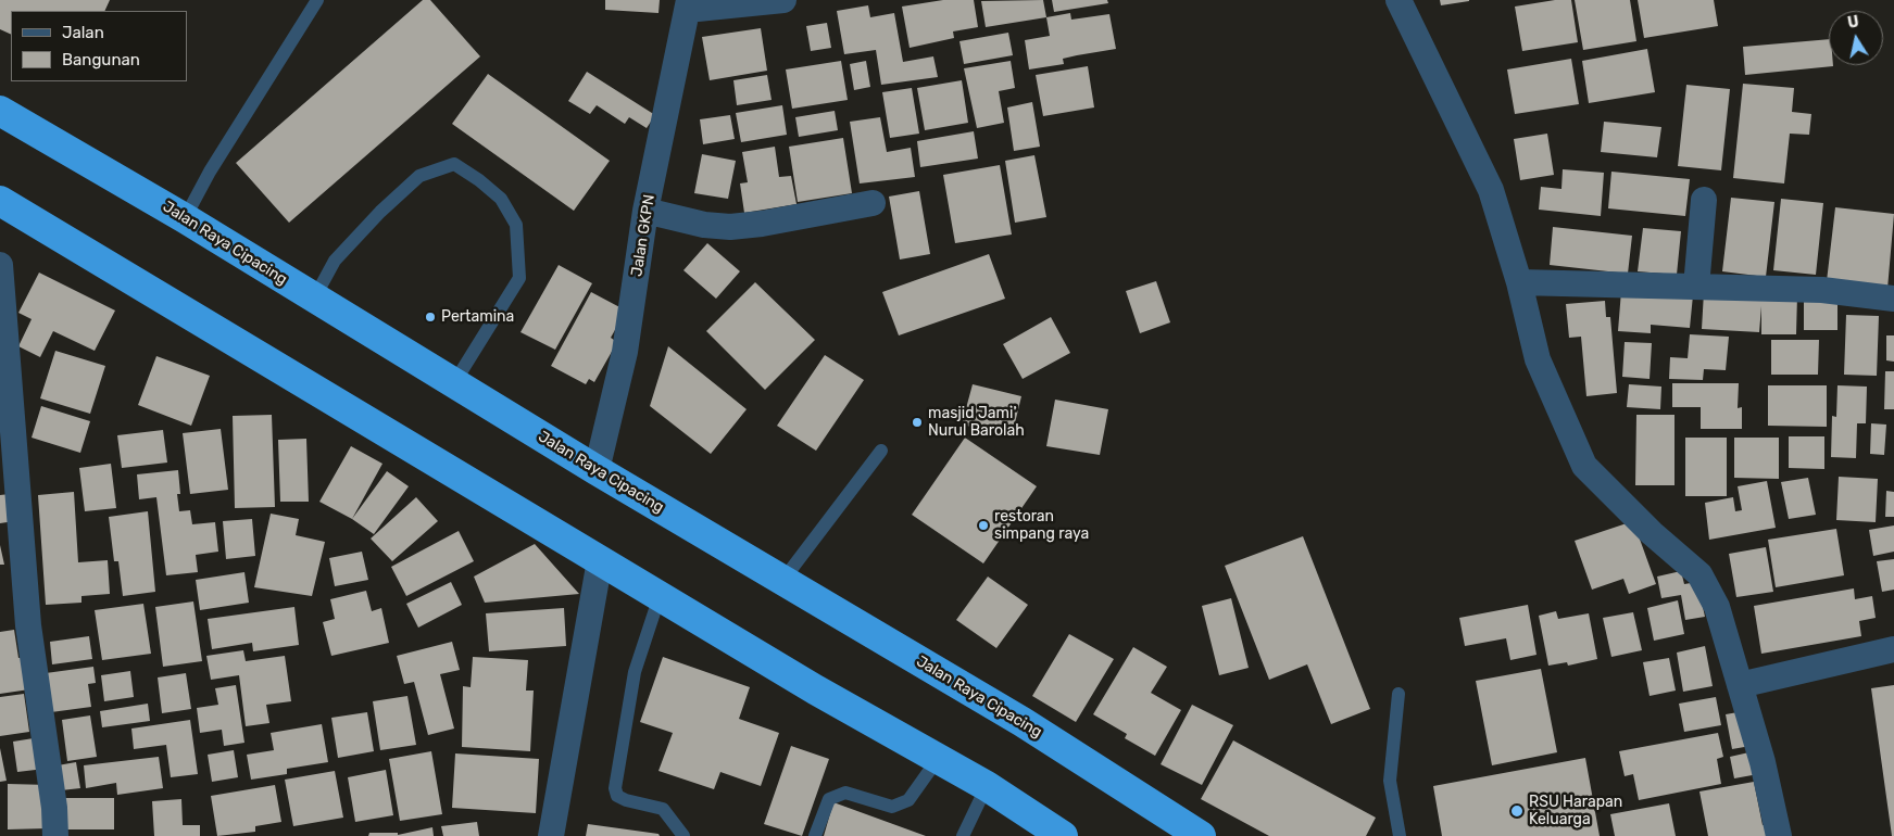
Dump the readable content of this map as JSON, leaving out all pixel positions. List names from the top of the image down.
{
  "streets": {
    "highway": ["Jalan Raya Cipacing"],
    "street": ["Jalan GKPN"]
  },
  "crossings": [
    ["Jalan GKPN", "Jalan Raya Cipacing"]
  ],
  "places": [
    "Pertamina",
    "masjid Jami' Nurul Barolah",
    "restoran simpang raya",
    "RSU Harapan Keluarga"
  ],
  "legend": ["Jalan", "Bangunan"],
  "north": "top"
}
